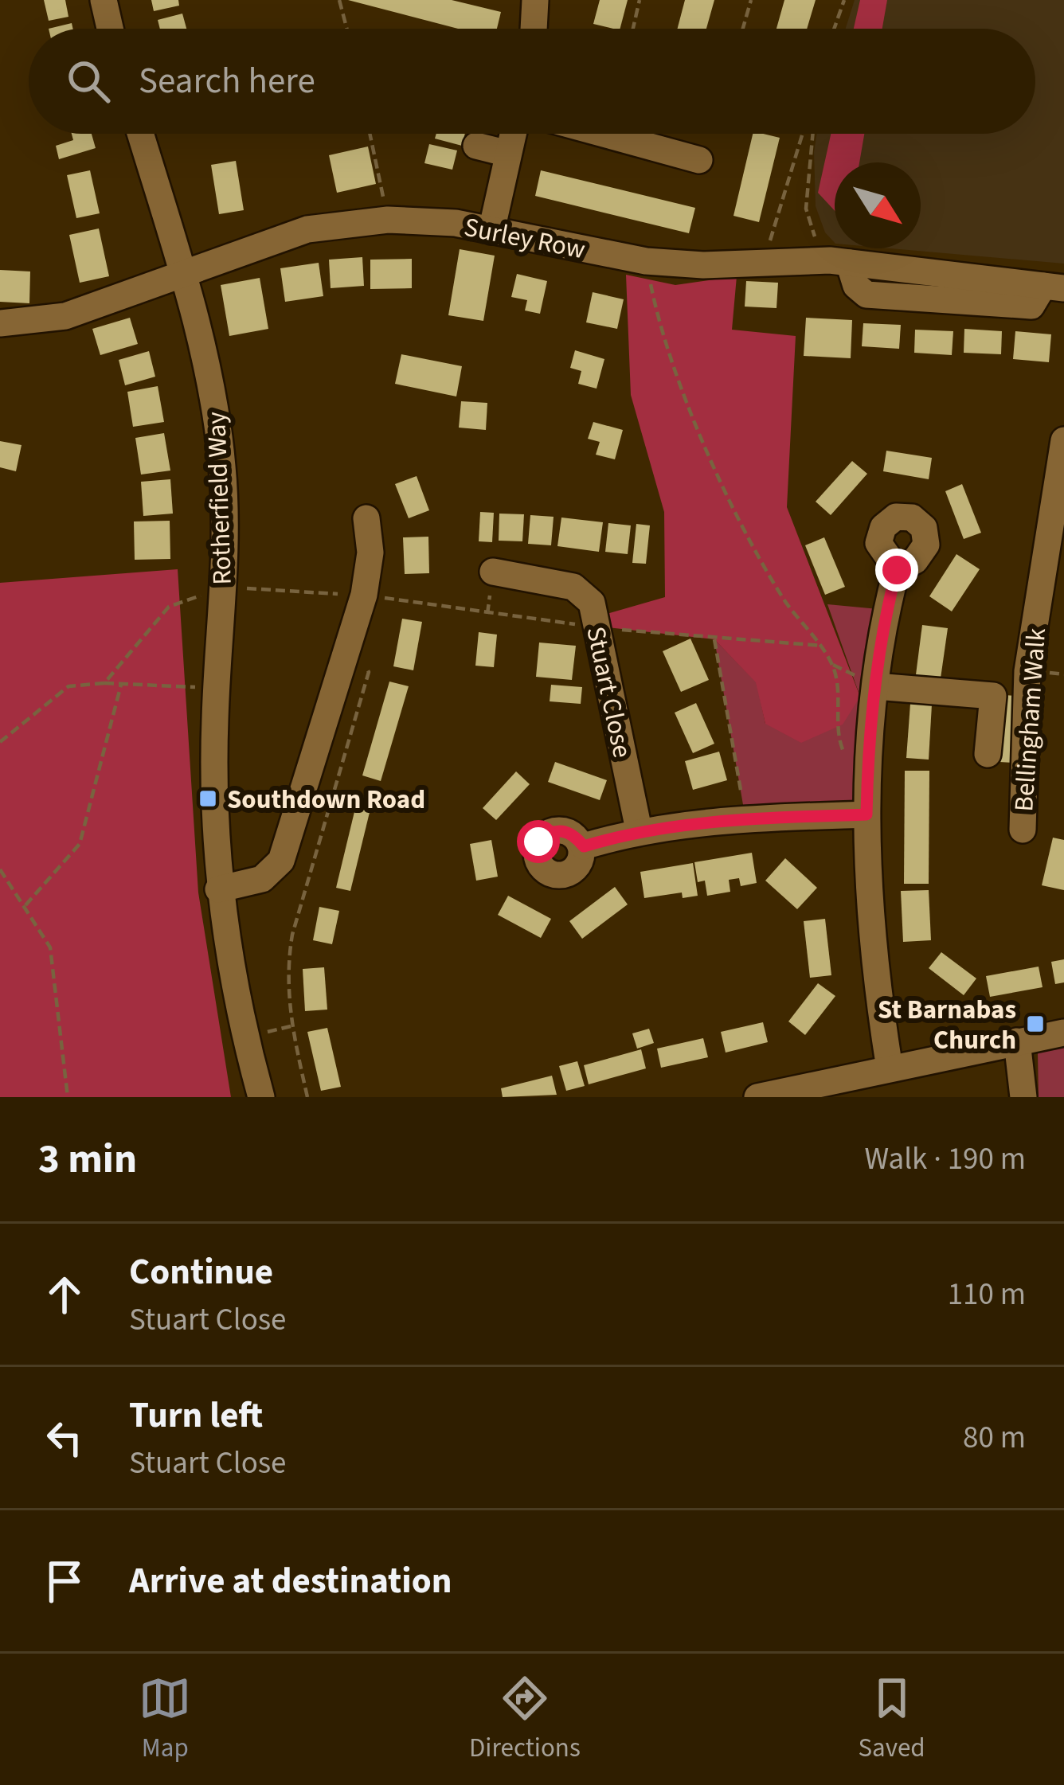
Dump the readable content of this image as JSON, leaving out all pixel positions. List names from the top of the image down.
{
  "streets": {
    "street": [
      "Surley Row",
      "Rotherfield Way",
      "Stuart Close",
      "Bellingham Walk"
    ]
  },
  "crossings": [
    ["Surley Row", "Rotherfield Way"]
  ],
  "places": {
    "transit": ["Southdown Road", "St Barnabas Church"]
  },
  "north": "bottom right",
  "page": {
    "search": "Search here",
    "heading": ["3 min", "Walk · 190 m"],
    "list": [
      ["Continue", "Stuart Close", "110 m"],
      ["Turn left", "Stuart Close", "80 m"],
      "Arrive at destination"
    ],
    "nav": ["Map", "Directions", "Saved"]
  }
}
